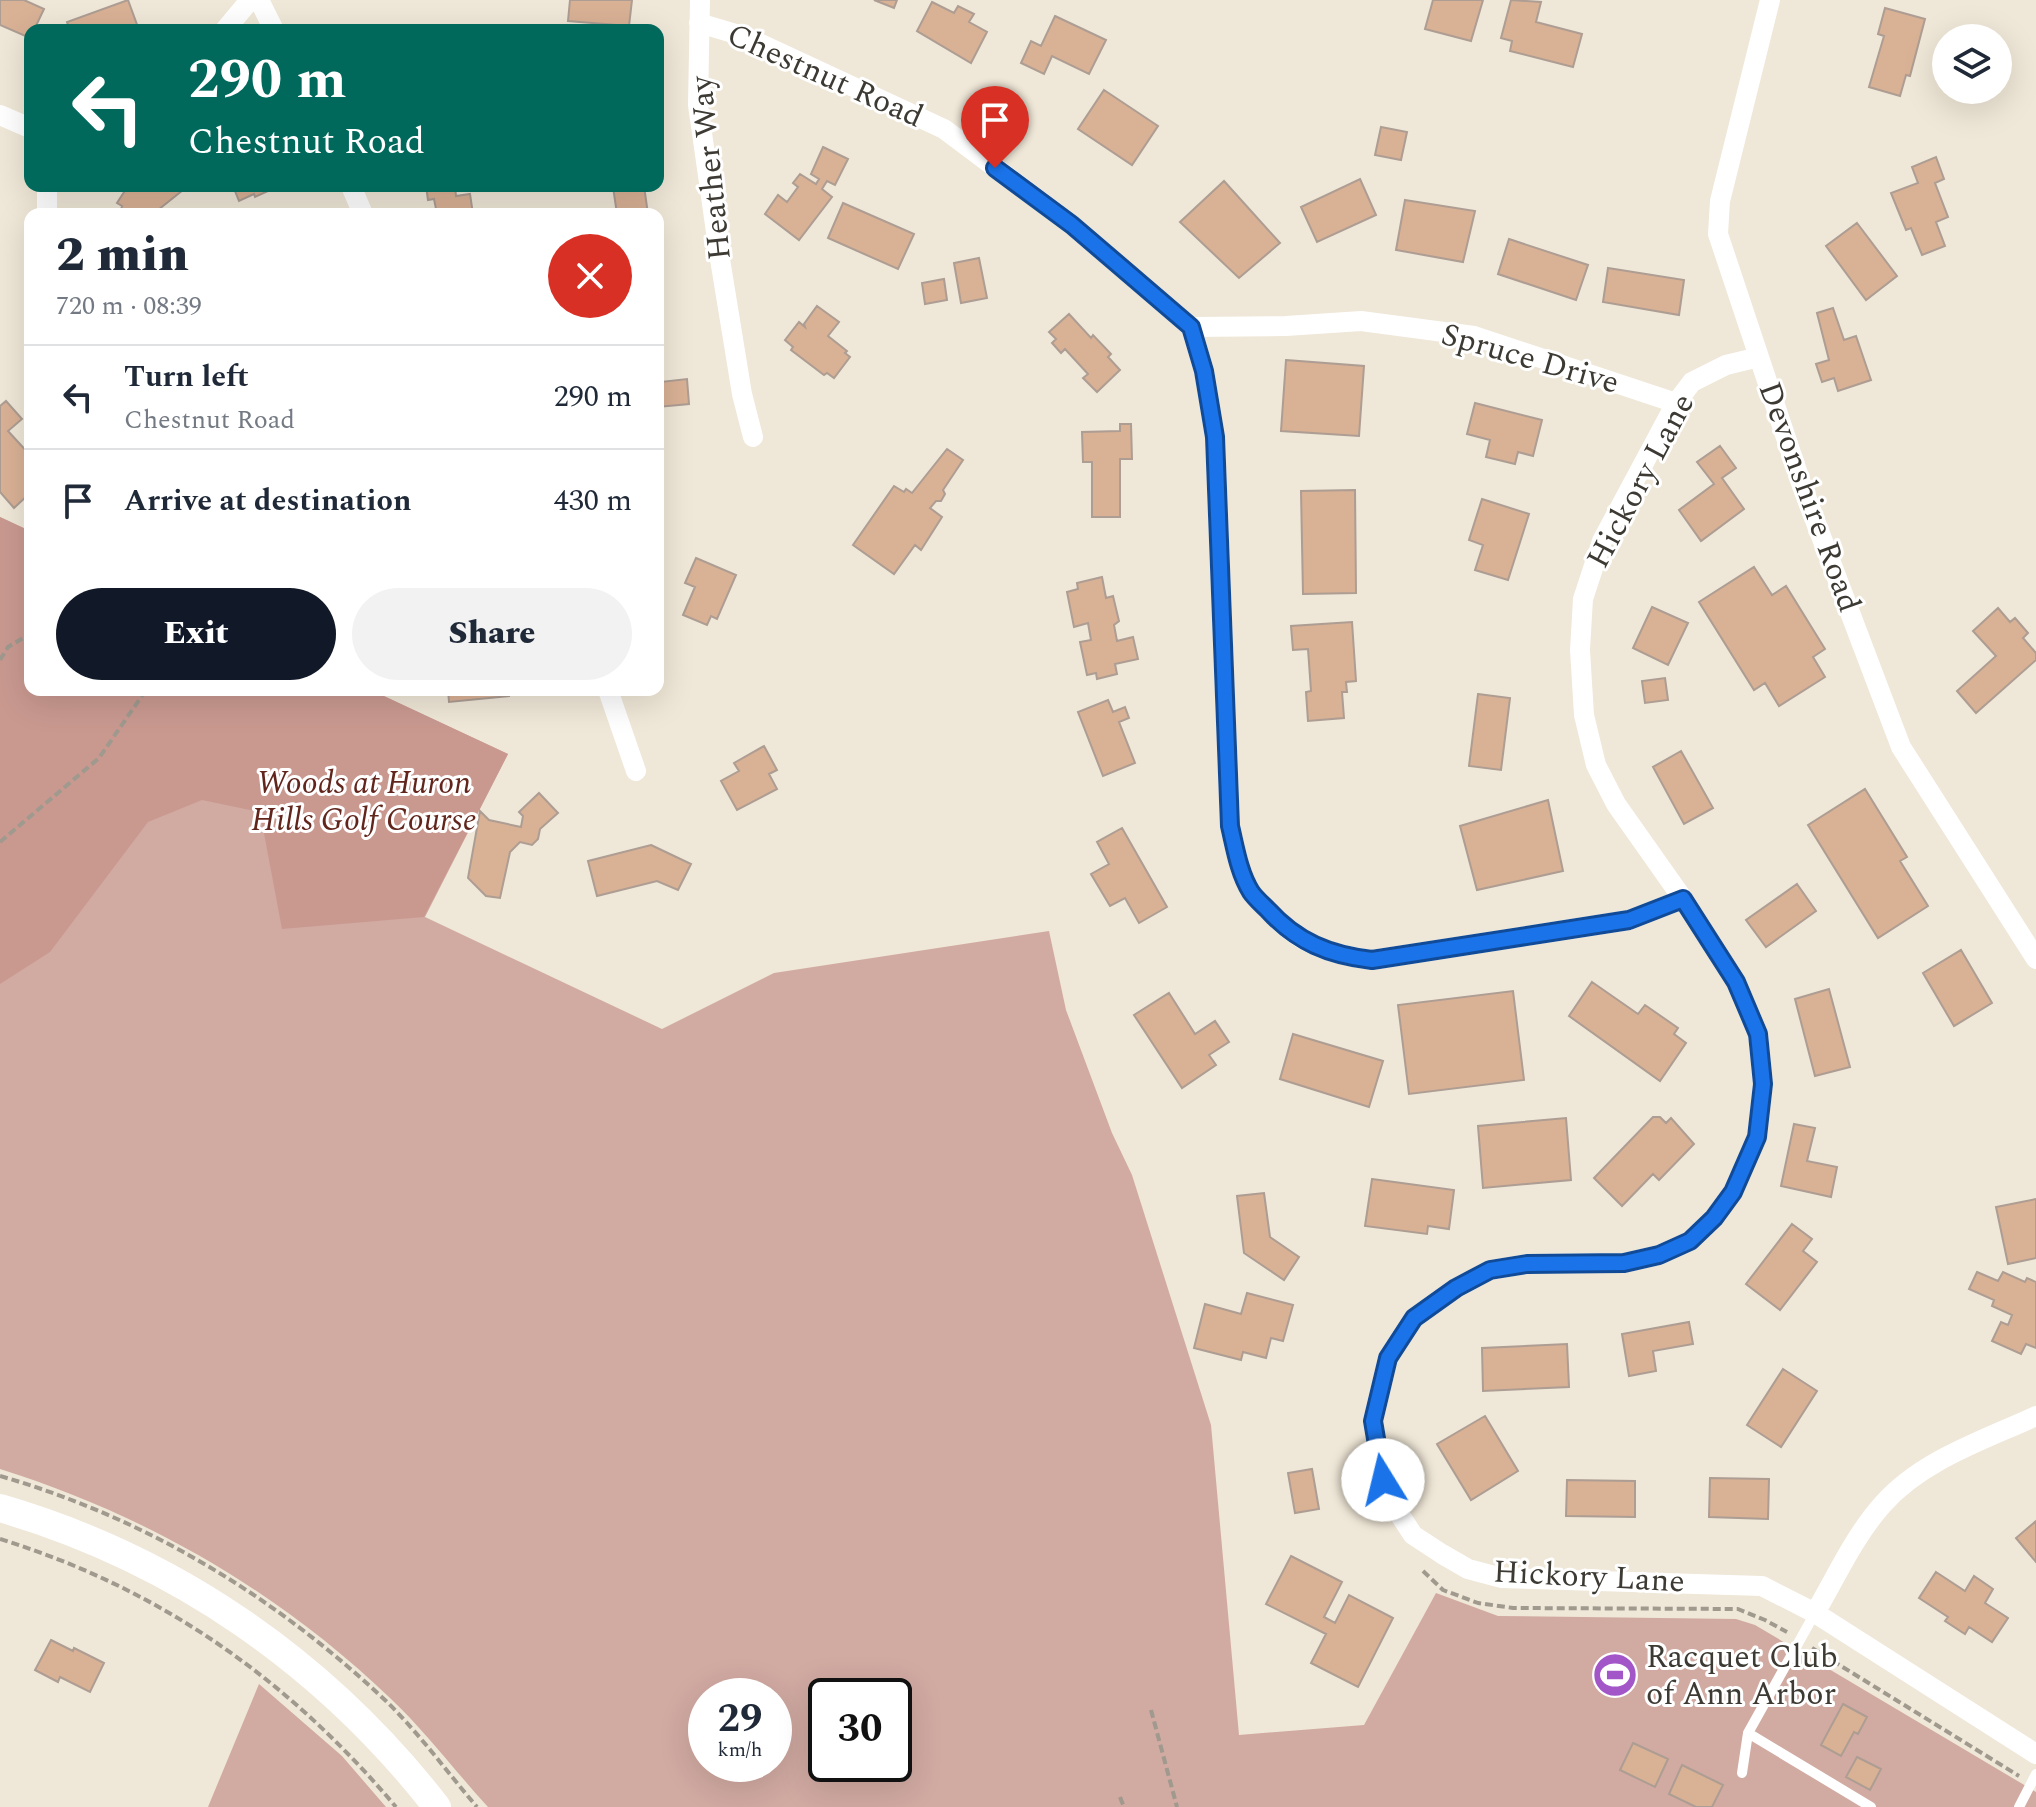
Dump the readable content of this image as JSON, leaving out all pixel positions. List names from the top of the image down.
{
  "streets": {
    "street": [
      "Chestnut Road",
      "Heather Way",
      "Spruce Drive",
      "Hickory Lane",
      "Devonshire Road"
    ]
  },
  "crossings": [
    ["Chestnut Road", "Heather Way"],
    ["Chestnut Road", "Spruce Drive"],
    ["Spruce Drive", "Hickory Lane"],
    ["Hickory Lane", "Devonshire Road"]
  ],
  "parks": ["Woods at Huron Hills Golf Course"],
  "places": {
    "sports": ["Racquet Club of Ann Arbor"]
  },
  "page": {
    "turn": ["290 m", "Chestnut Road"],
    "heading": ["2 min", "720 m · 08:39"],
    "list": [
      {
        "name": "Turn left",
        "note": "Chestnut Road",
        "value": "290 m"
      },
      {
        "name": "Arrive at destination",
        "value": "430 m"
      }
    ],
    "buttons": ["Exit", "Share"],
    "speed": "29 km/h",
    "limit": "30"
  }
}
